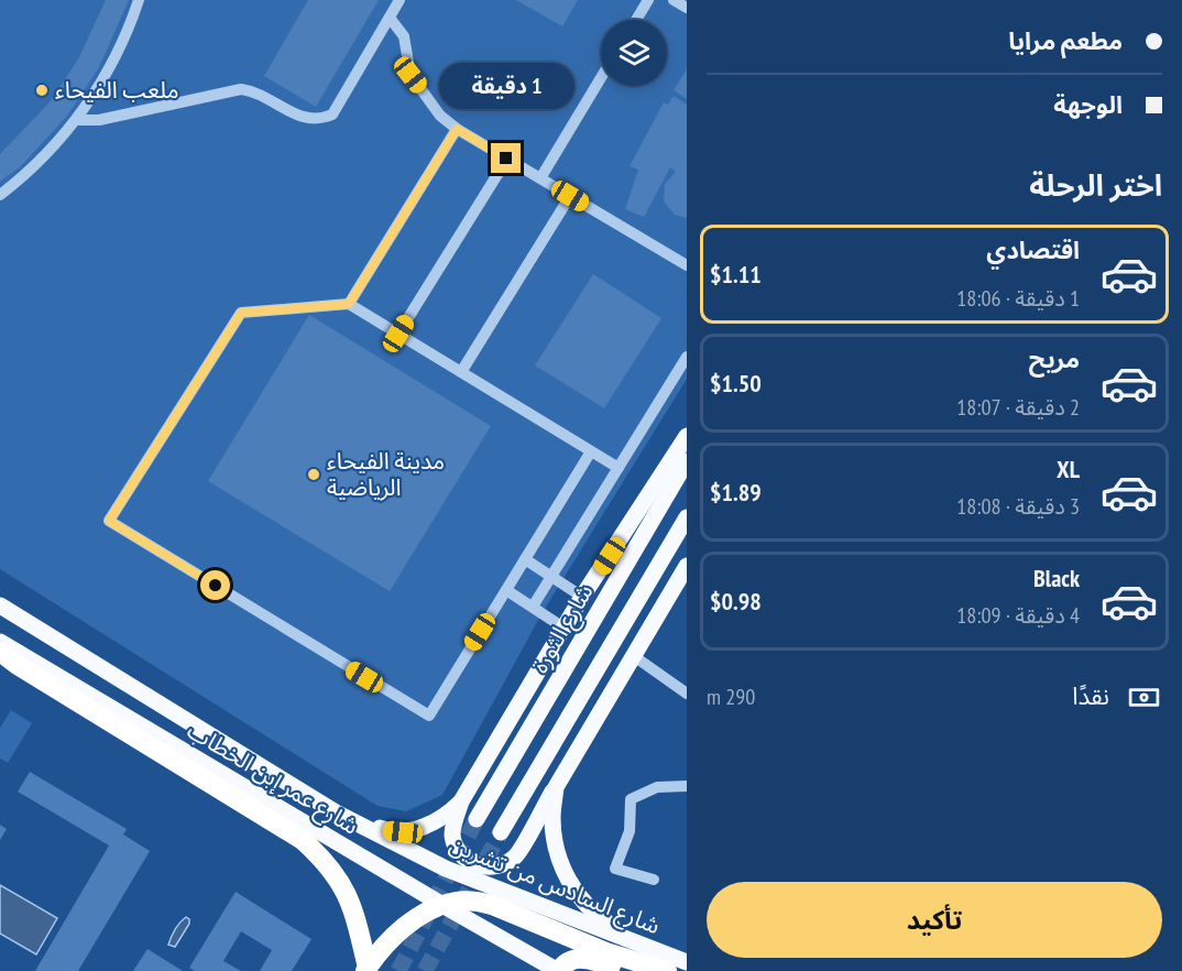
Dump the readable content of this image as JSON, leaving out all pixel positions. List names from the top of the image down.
{
  "streets": {
    "main road": ["شارع الثورة", "شارع عمر إبن الخطاب", "شارع السادس من تشرين"]
  },
  "crossings": [
    ["شارع عمر إبن الخطاب", "شارع السادس من تشرين"]
  ],
  "places": ["ملعب الفيحاء", "مدينة الفيحاء الرياضية"],
  "page": {
    "banner": ["مطعم مرايا", "الوجهة"],
    "bubble": "1 دقيقة",
    "heading": "اختر الرحلة",
    "list": [
      {
        "name": "اقتصادي",
        "note": "1 دقيقة · 18:06",
        "value": "$1.11"
      },
      {
        "name": "مريح",
        "note": "2 دقيقة · 18:07",
        "value": "$1.50"
      },
      {
        "name": "XL",
        "note": "3 دقيقة · 18:08",
        "value": "$1.89"
      },
      {
        "name": "Black",
        "note": "4 دقيقة · 18:09",
        "value": "$0.98"
      }
    ],
    "pay": ["نقدًا", "290 m"],
    "buttons": "تأكيد"
  }
}
